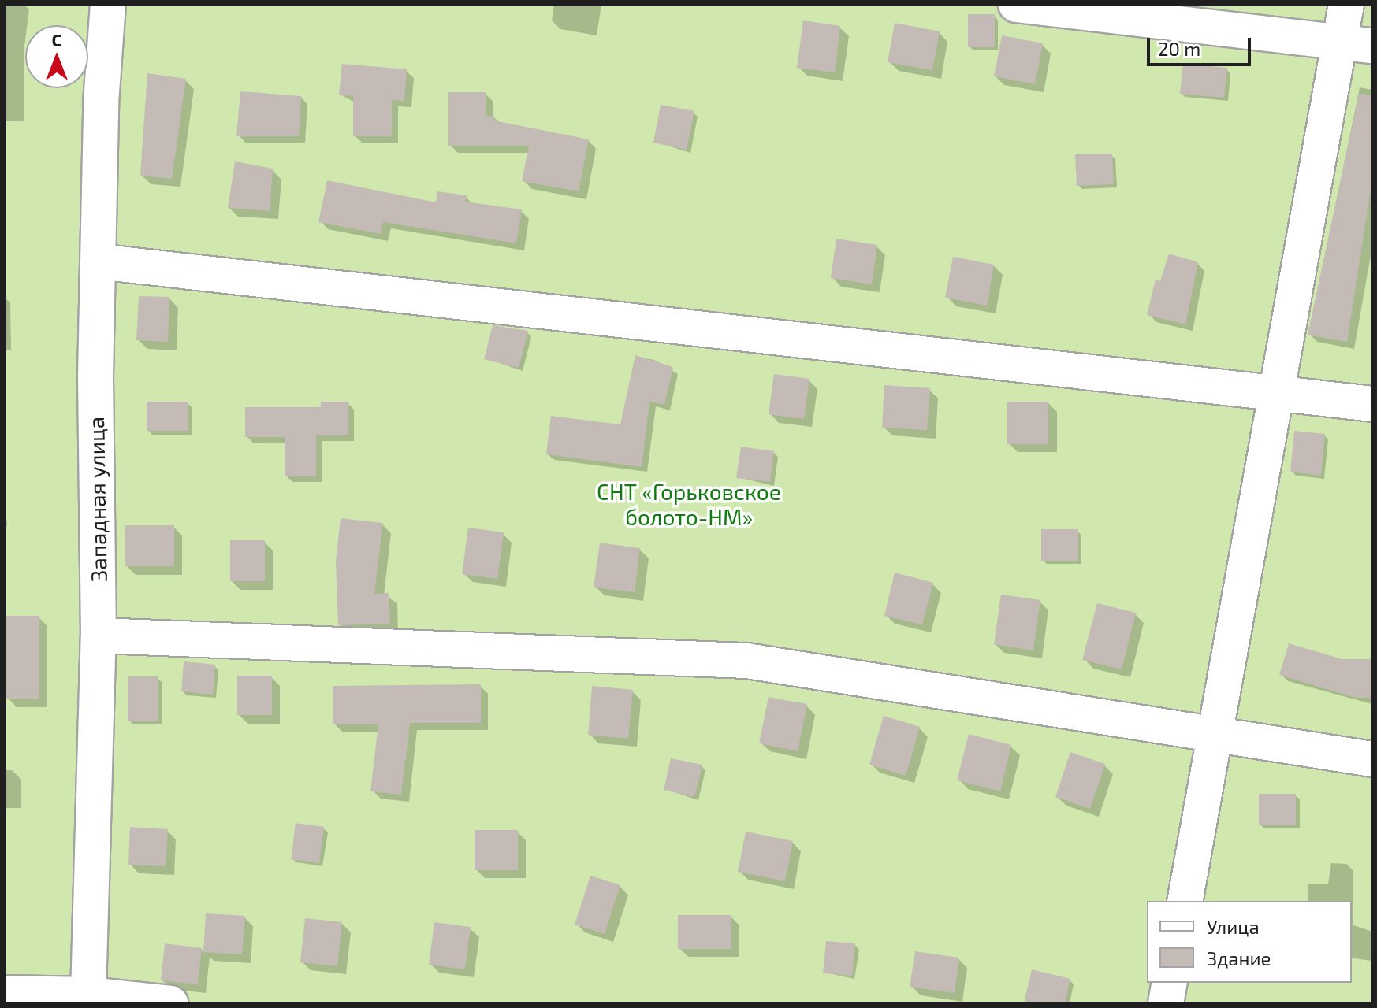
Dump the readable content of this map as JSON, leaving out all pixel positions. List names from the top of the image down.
{
  "streets": {
    "street": ["Западная улица"]
  },
  "parks": ["СНТ «Горьковское болото-НМ»"],
  "legend": ["Улица", "Здание"],
  "scale_bar": "20 m",
  "north": "top"
}
